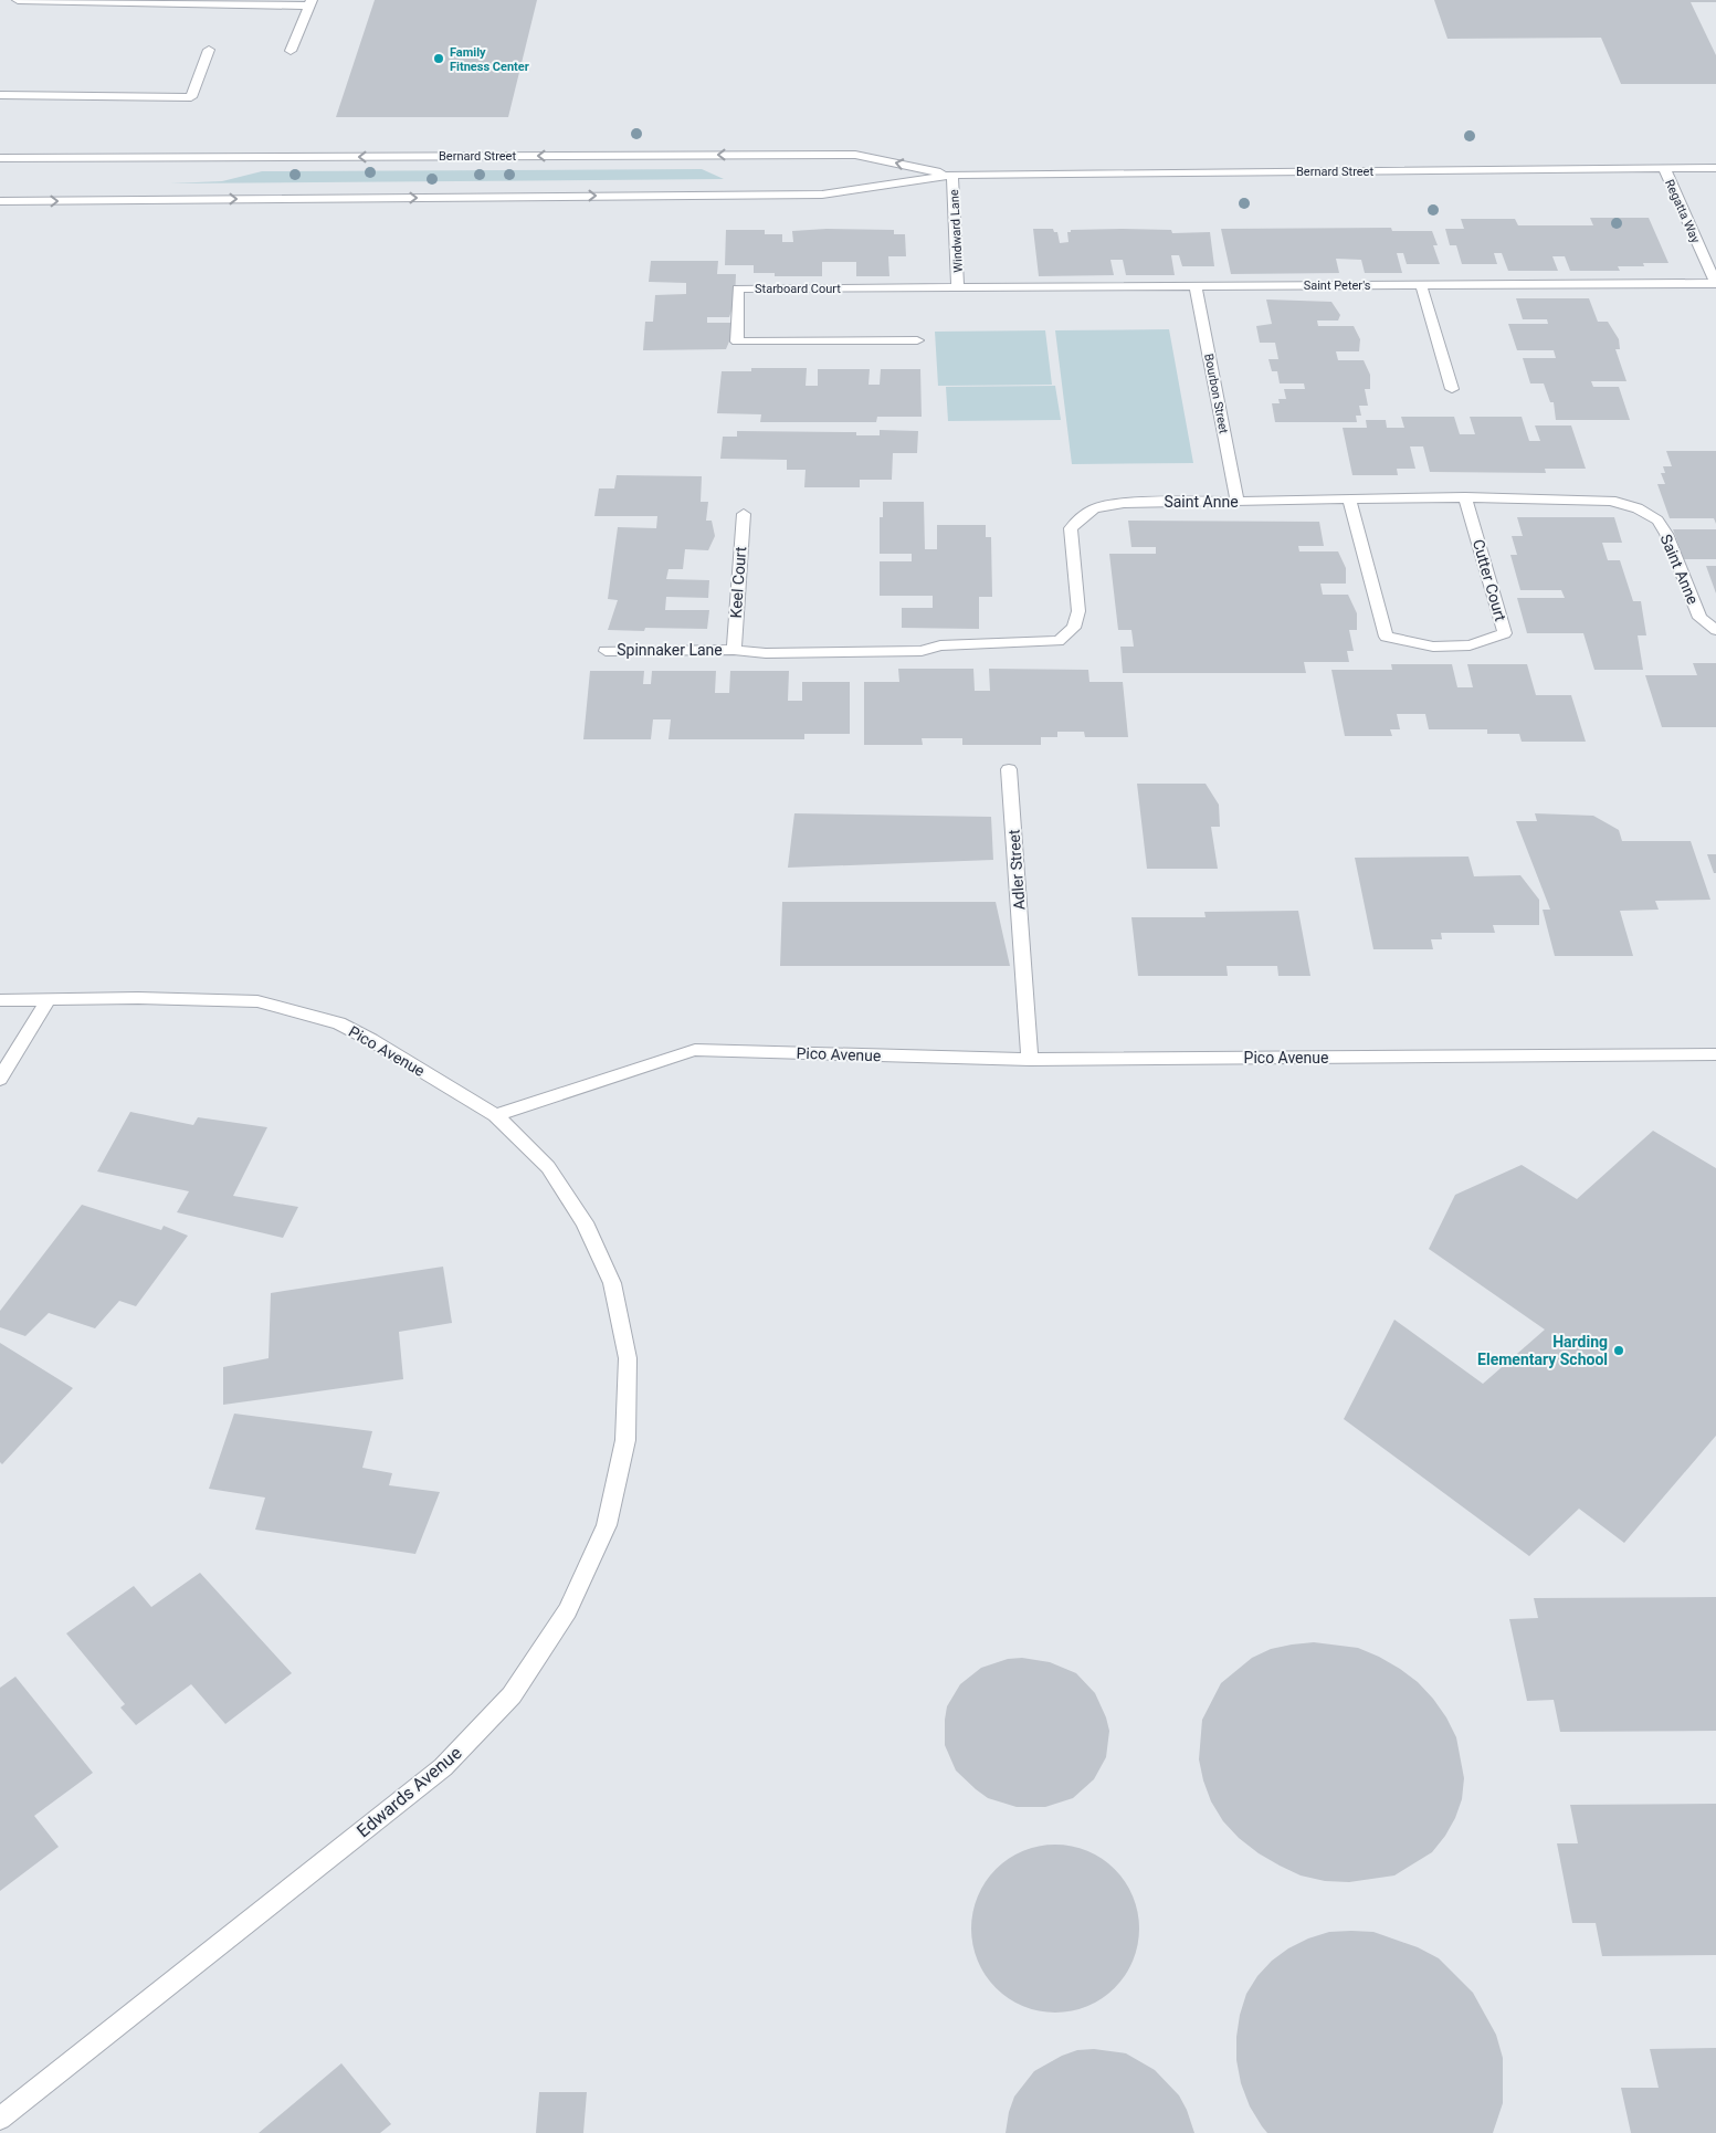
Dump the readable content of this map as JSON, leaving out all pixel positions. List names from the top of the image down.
{
  "streets": {
    "street": [
      "Bernard Street",
      "Regatta Way",
      "Windward Lane",
      "Saint Peter's",
      "Starboard Court",
      "Bourbon Street",
      "Saint Anne",
      "Cutter Court",
      "Keel Court",
      "Spinnaker Lane",
      "Adler Street",
      "Pico Avenue",
      "Edwards Avenue"
    ]
  },
  "crossings": [
    ["Bernard Street", "Regatta Way"],
    ["Bernard Street", "Windward Lane"],
    ["Regatta Way", "Saint Peter's"],
    ["Windward Lane", "Saint Peter's"],
    ["Windward Lane", "Starboard Court"],
    ["Saint Peter's", "Starboard Court"],
    ["Saint Peter's", "Bourbon Street"],
    ["Bourbon Street", "Saint Anne"],
    ["Saint Anne", "Cutter Court"],
    ["Saint Anne", "Keel Court"],
    ["Saint Anne", "Spinnaker Lane"],
    ["Keel Court", "Spinnaker Lane"],
    ["Adler Street", "Pico Avenue"],
    ["Pico Avenue", "Edwards Avenue"]
  ],
  "places": ["Family Fitness Center", "Harding Elementary School"]
}
